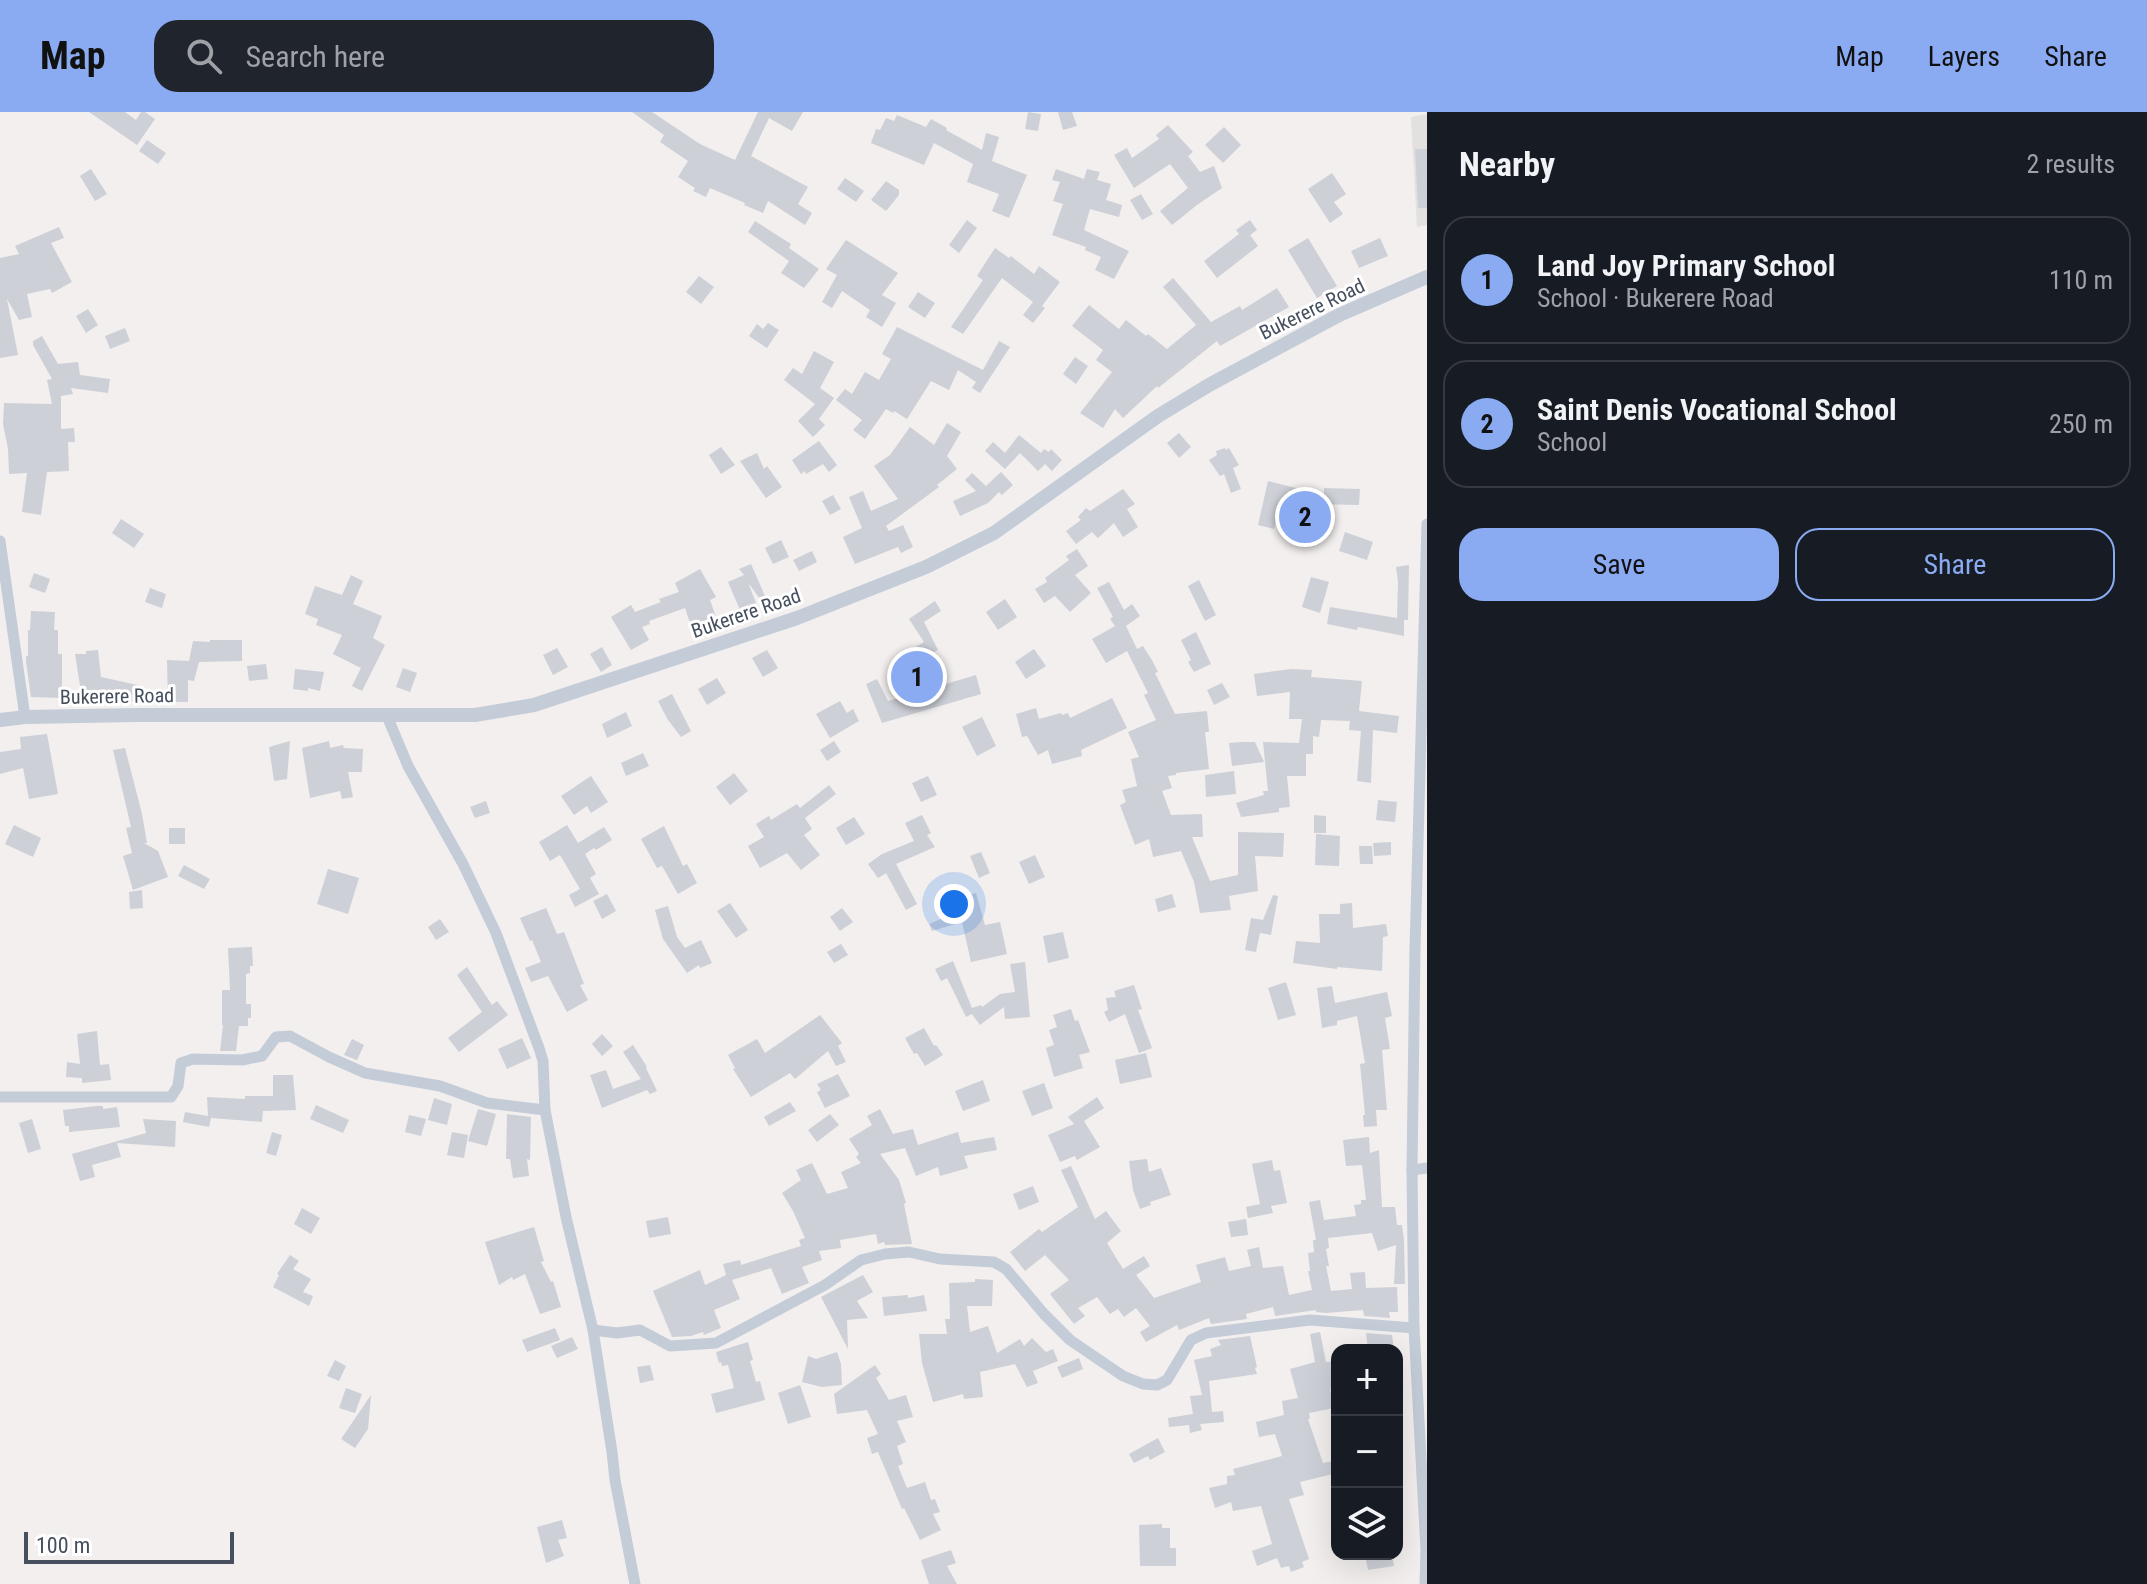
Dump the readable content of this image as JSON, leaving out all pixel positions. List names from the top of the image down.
{
  "streets": {
    "street": ["Bukerere Road"]
  },
  "scale_bar": "100 m",
  "page": {
    "header": "Map",
    "search": "Search here",
    "nav": ["Map", "Layers", "Share"],
    "heading": ["Nearby", "2 results"],
    "list": [
      {
        "mark": "1",
        "name": "Land Joy Primary School",
        "note": "School · Bukerere Road",
        "value": "110 m"
      },
      {
        "mark": "2",
        "name": "Saint Denis Vocational School",
        "note": "School",
        "value": "250 m"
      }
    ],
    "pins": ["2", "1"],
    "buttons": ["Save", "Share"],
    "map_buttons": ["+", "−"],
    "scale": "100 m"
  }
}
